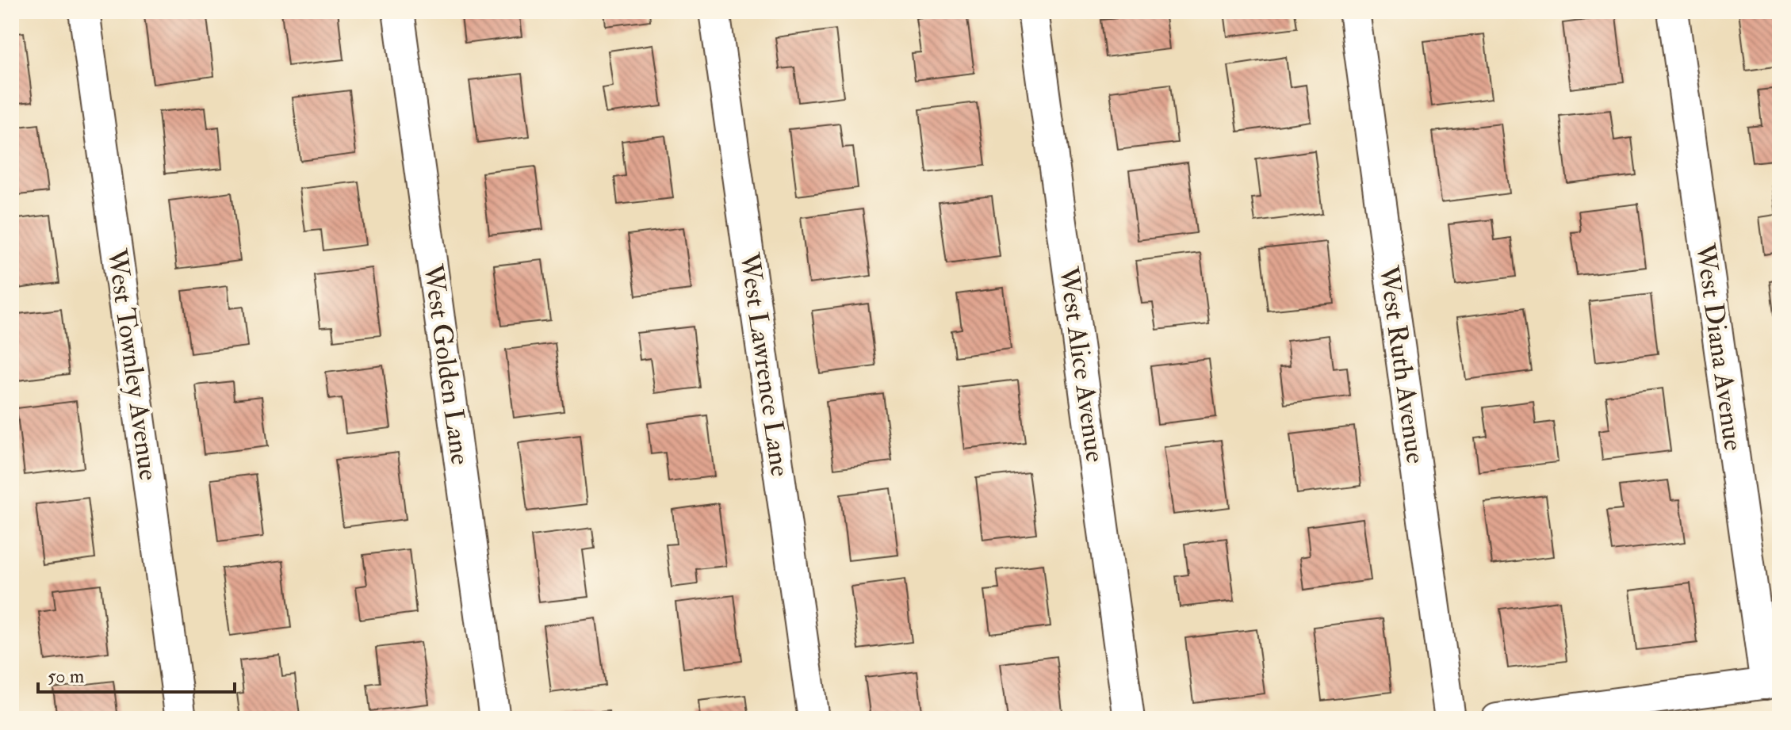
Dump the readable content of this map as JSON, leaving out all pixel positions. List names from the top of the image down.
{
  "streets": {
    "street": [
      "West Diana Avenue",
      "West Townley Avenue",
      "West Golden Lane",
      "West Lawrence Lane",
      "West Alice Avenue",
      "West Ruth Avenue"
    ]
  },
  "scale_bar": "50 m"
}
